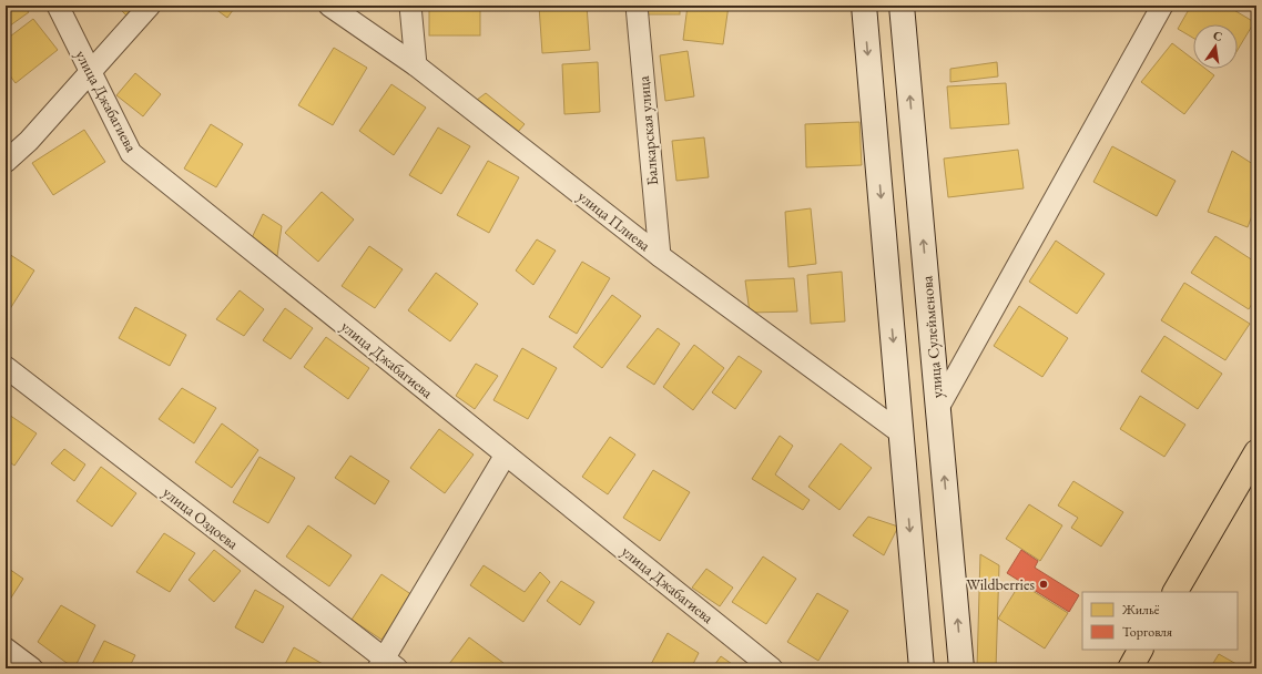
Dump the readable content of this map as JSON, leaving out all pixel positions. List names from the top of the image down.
{
  "streets": {
    "main road": ["улица Сулейменова"],
    "street": [
      "улица Джабагиева",
      "Балкарская улица",
      "улица Плиева",
      "улица Оздоева"
    ]
  },
  "crossings": [
    ["Балкарская улица", "улица Плиева"]
  ],
  "places": ["Wildberries"],
  "legend": ["Жильё", "Торговля"],
  "north": "top"
}
